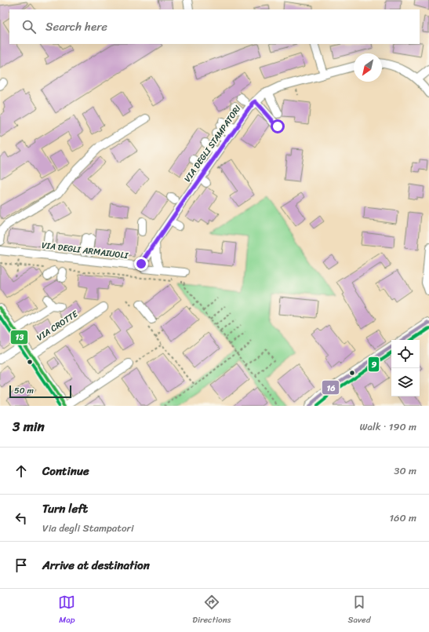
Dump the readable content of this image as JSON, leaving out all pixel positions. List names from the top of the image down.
{
  "streets": {
    "street": ["VIA DEGLI STAMPATORI", "VIA DEGLI ARMAIUOLI", "VIA CROTTE"]
  },
  "crossings": [
    ["VIA DEGLI STAMPATORI", "VIA DEGLI ARMAIUOLI"]
  ],
  "lines": ["transit line 13", "transit line 9", "transit line 16"],
  "scale_bar": "50 m",
  "north": "bottom left",
  "page": {
    "search": "Search here",
    "scale": "50 m",
    "heading": ["3 min", "Walk · 190 m"],
    "list": [
      ["Continue", "30 m"],
      ["Turn left", "Via degli Stampatori", "160 m"],
      "Arrive at destination"
    ],
    "nav": ["Map", "Directions", "Saved"]
  }
}
